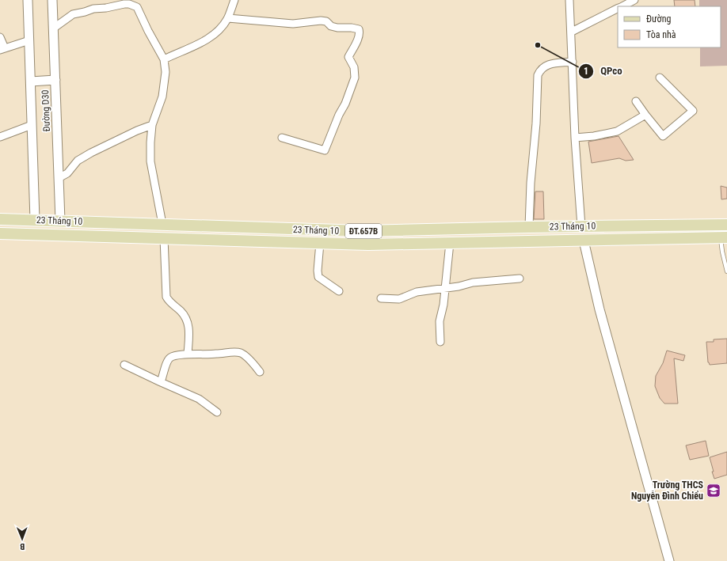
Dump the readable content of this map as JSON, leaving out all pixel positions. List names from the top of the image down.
{
  "streets": {
    "main road": ["23 Tháng 10", "ĐT.657B"],
    "street": ["Đường D30"]
  },
  "crossings": [
    ["Đường D30", "23 Tháng 10"]
  ],
  "places": {
    "other": ["QPco"],
    "school or university": ["Trường THCS Nguyễn Đình Chiểu"]
  },
  "legend": ["Đường", "Tòa nhà"],
  "north": "bottom"
}
